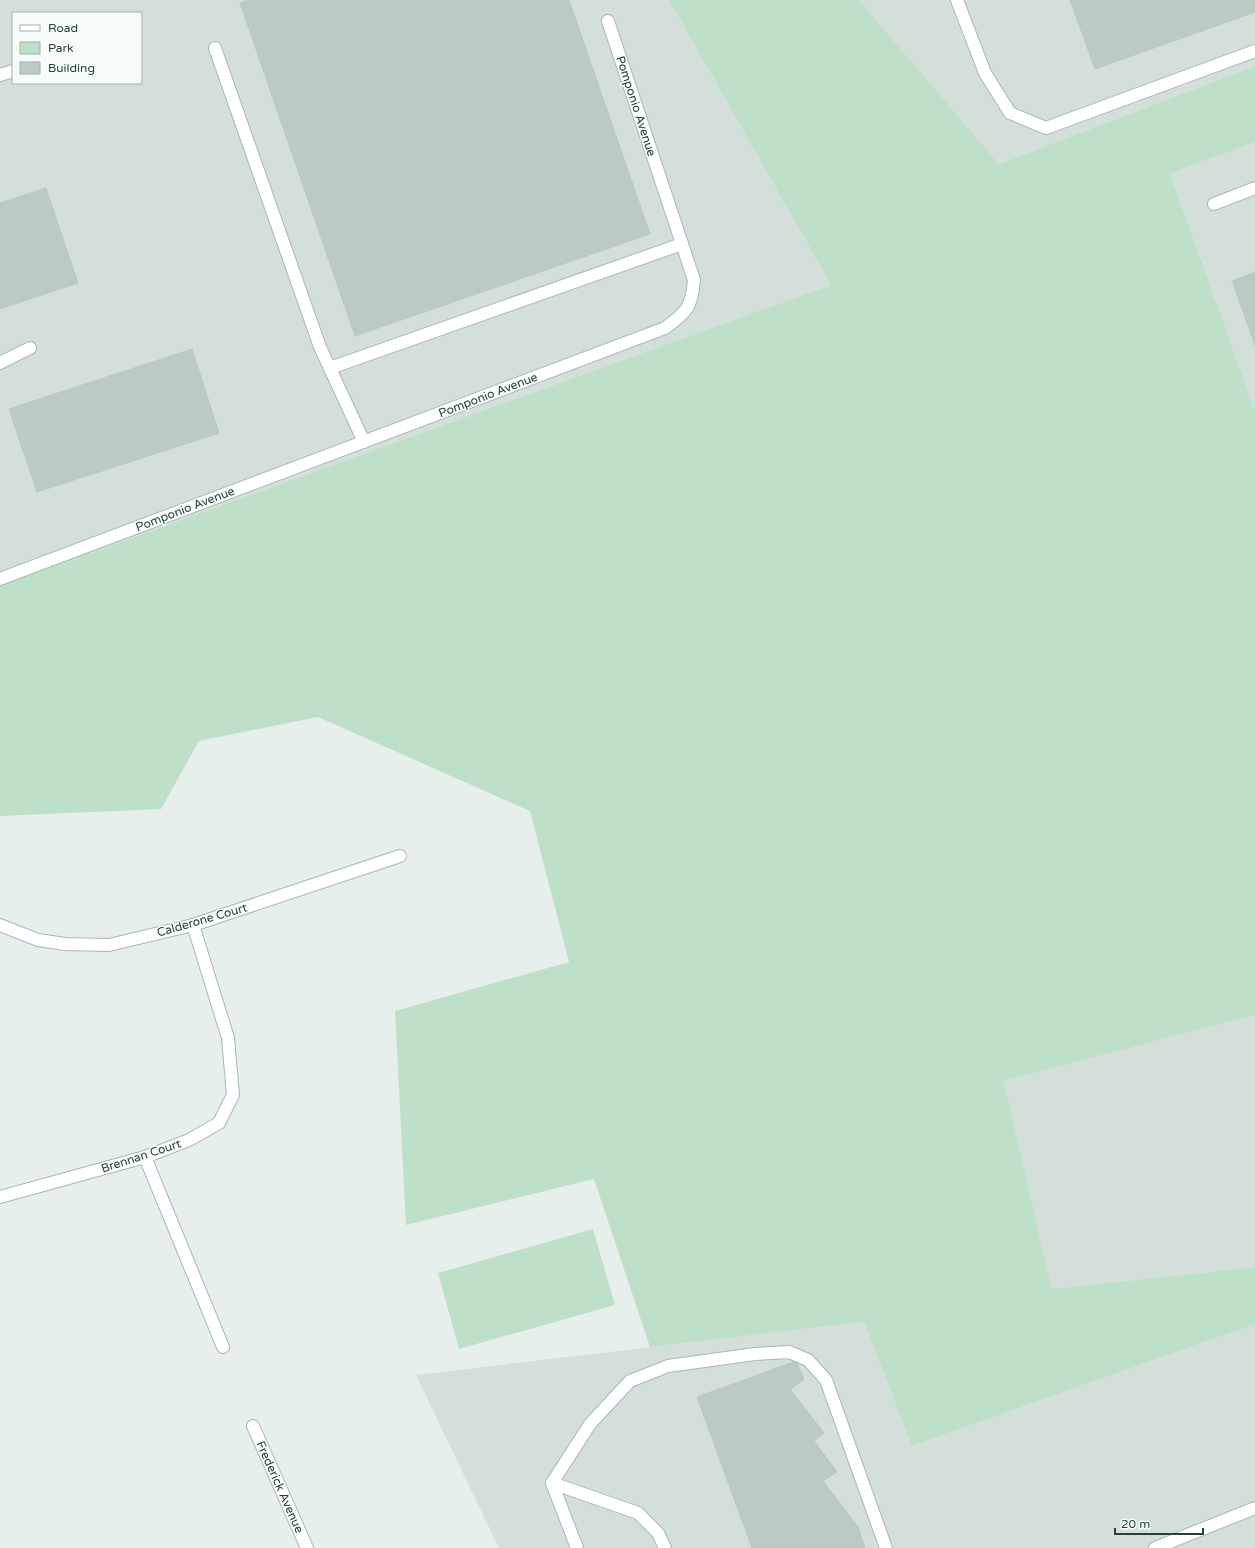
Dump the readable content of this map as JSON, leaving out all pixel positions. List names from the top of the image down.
{
  "streets": {
    "street": [
      "Pomponio Avenue",
      "Calderone Court",
      "Brennan Court",
      "Frederick Avenue"
    ]
  },
  "crossings": [
    ["Calderone Court", "Brennan Court"]
  ],
  "legend": ["Road", "Park", "Building"],
  "scale_bar": "20 m"
}
